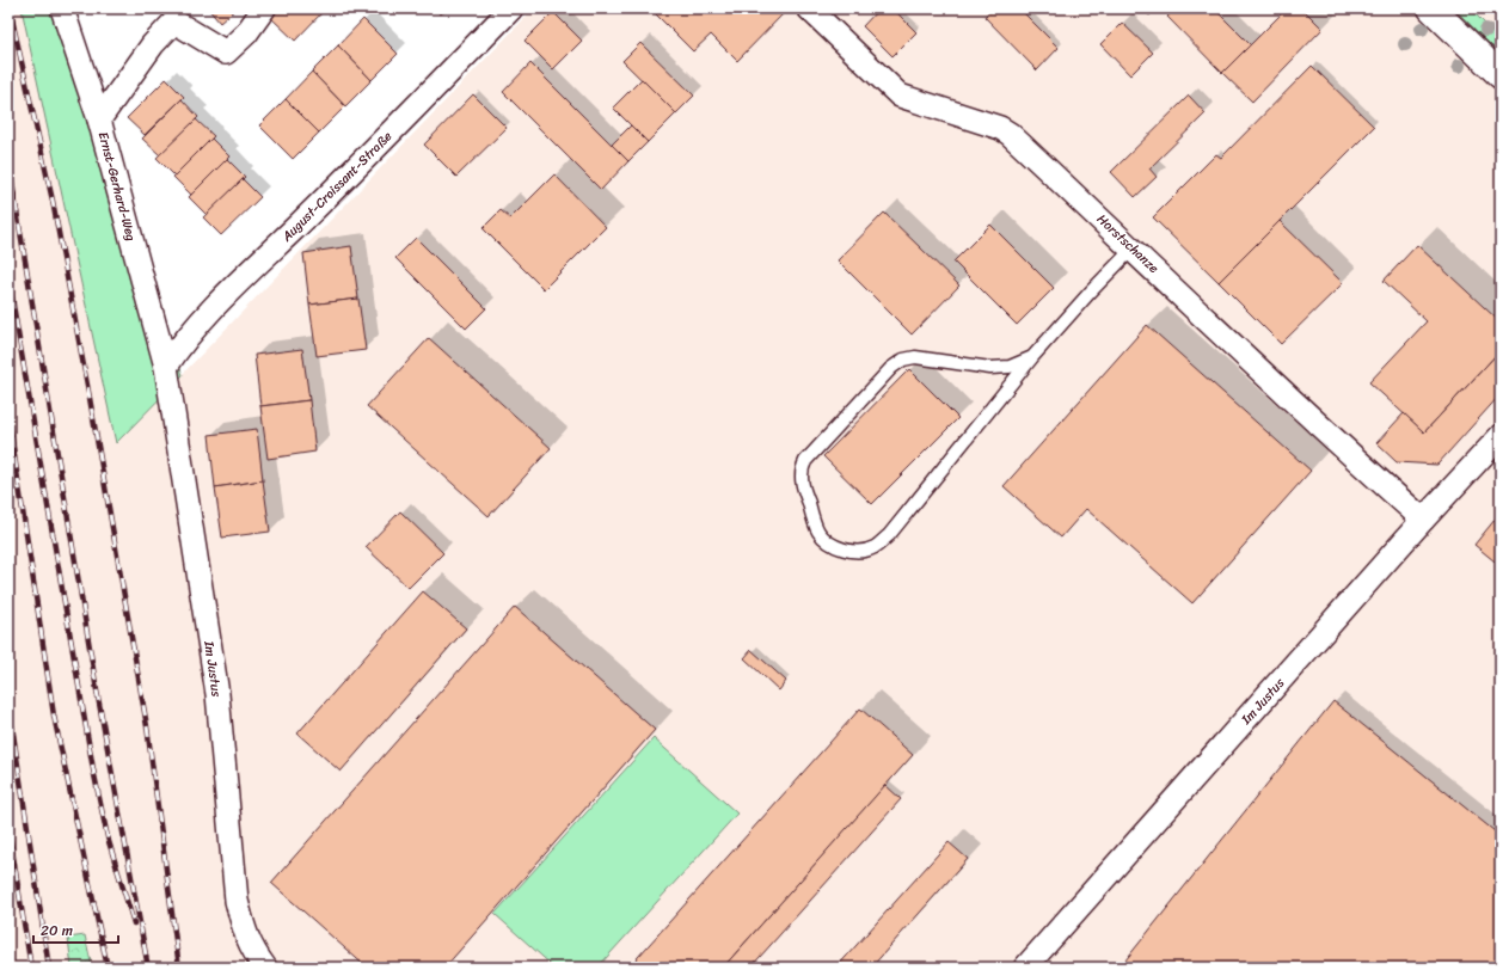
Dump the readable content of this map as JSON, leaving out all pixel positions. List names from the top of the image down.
{
  "streets": {
    "street": [
      "Ernst-Gerhard-Weg",
      "August-Croissant-Straße",
      "Horstschanze",
      "Im Justus"
    ]
  },
  "crossings": [
    ["Ernst-Gerhard-Weg", "August-Croissant-Straße"],
    ["Ernst-Gerhard-Weg", "Im Justus"],
    ["August-Croissant-Straße", "Im Justus"],
    ["Horstschanze", "Im Justus"]
  ],
  "scale_bar": "20 m"
}
